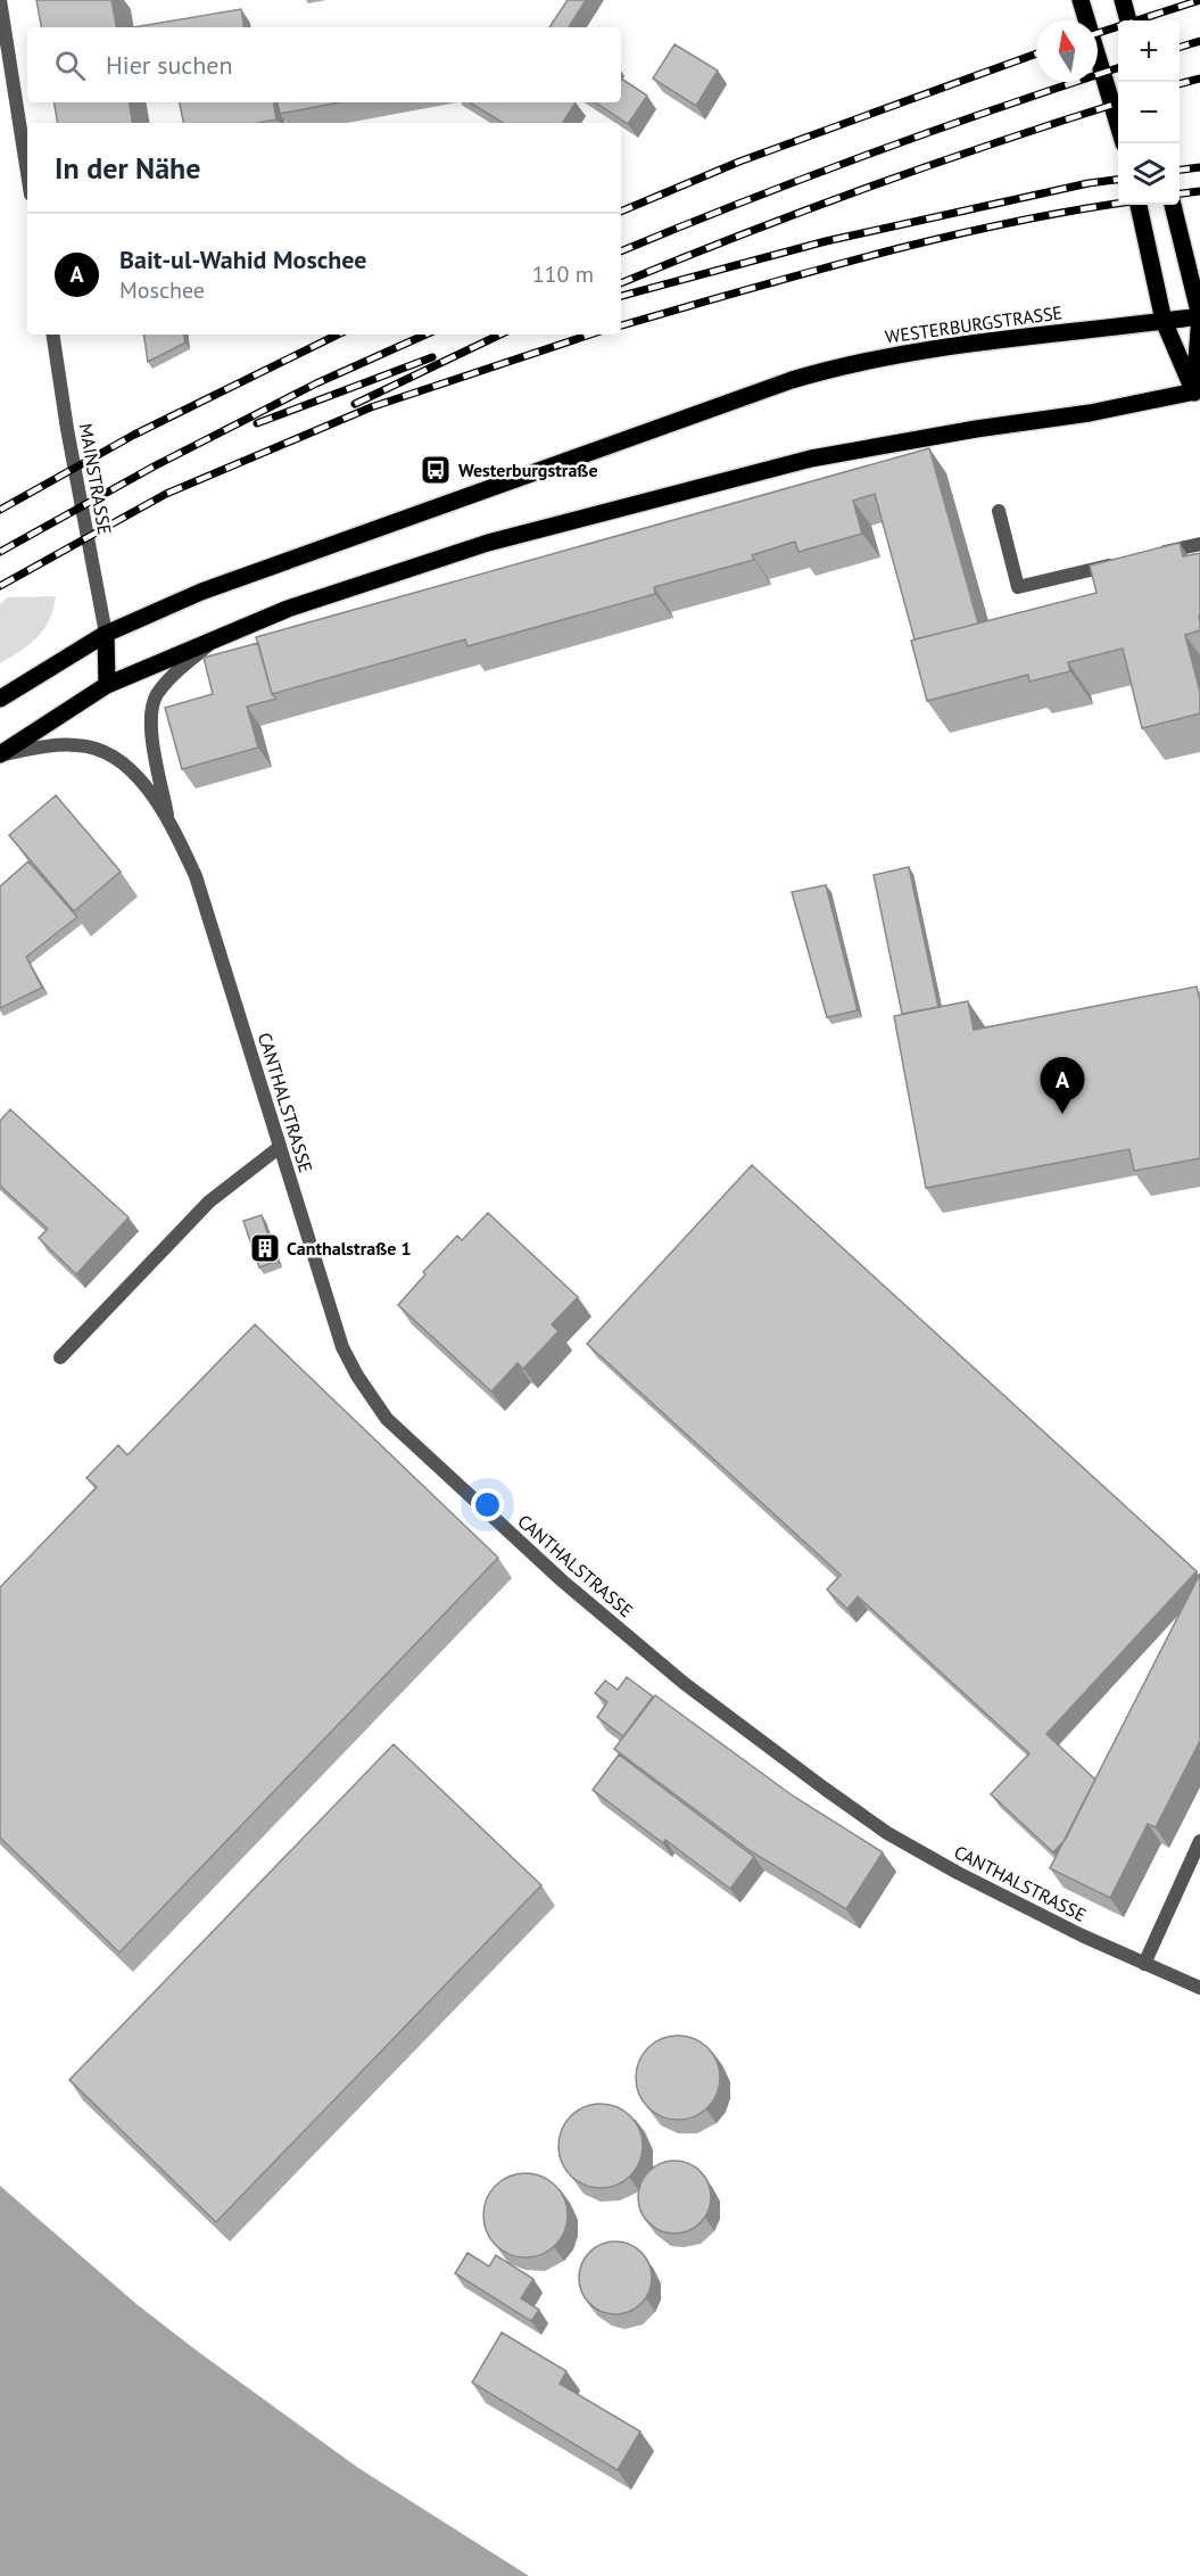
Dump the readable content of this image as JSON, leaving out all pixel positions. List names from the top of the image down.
{
  "streets": {
    "main road": ["WESTERBURGSTRASSE"],
    "street": ["MAINSTRASSE", "CANTHALSTRASSE"]
  },
  "crossings": [
    ["WESTERBURGSTRASSE", "MAINSTRASSE"]
  ],
  "places": {
    "bus stop": ["Westerburgstraße"],
    "building": ["Canthalstraße 1"]
  },
  "north": "top",
  "page": {
    "map_buttons": ["+", "−"],
    "search": "Hier suchen",
    "heading": "In der Nähe",
    "list": [
      {
        "mark": "A",
        "name": "Bait-ul-Wahid Moschee",
        "note": "Moschee",
        "value": "110 m"
      }
    ],
    "pins": "A"
  }
}
